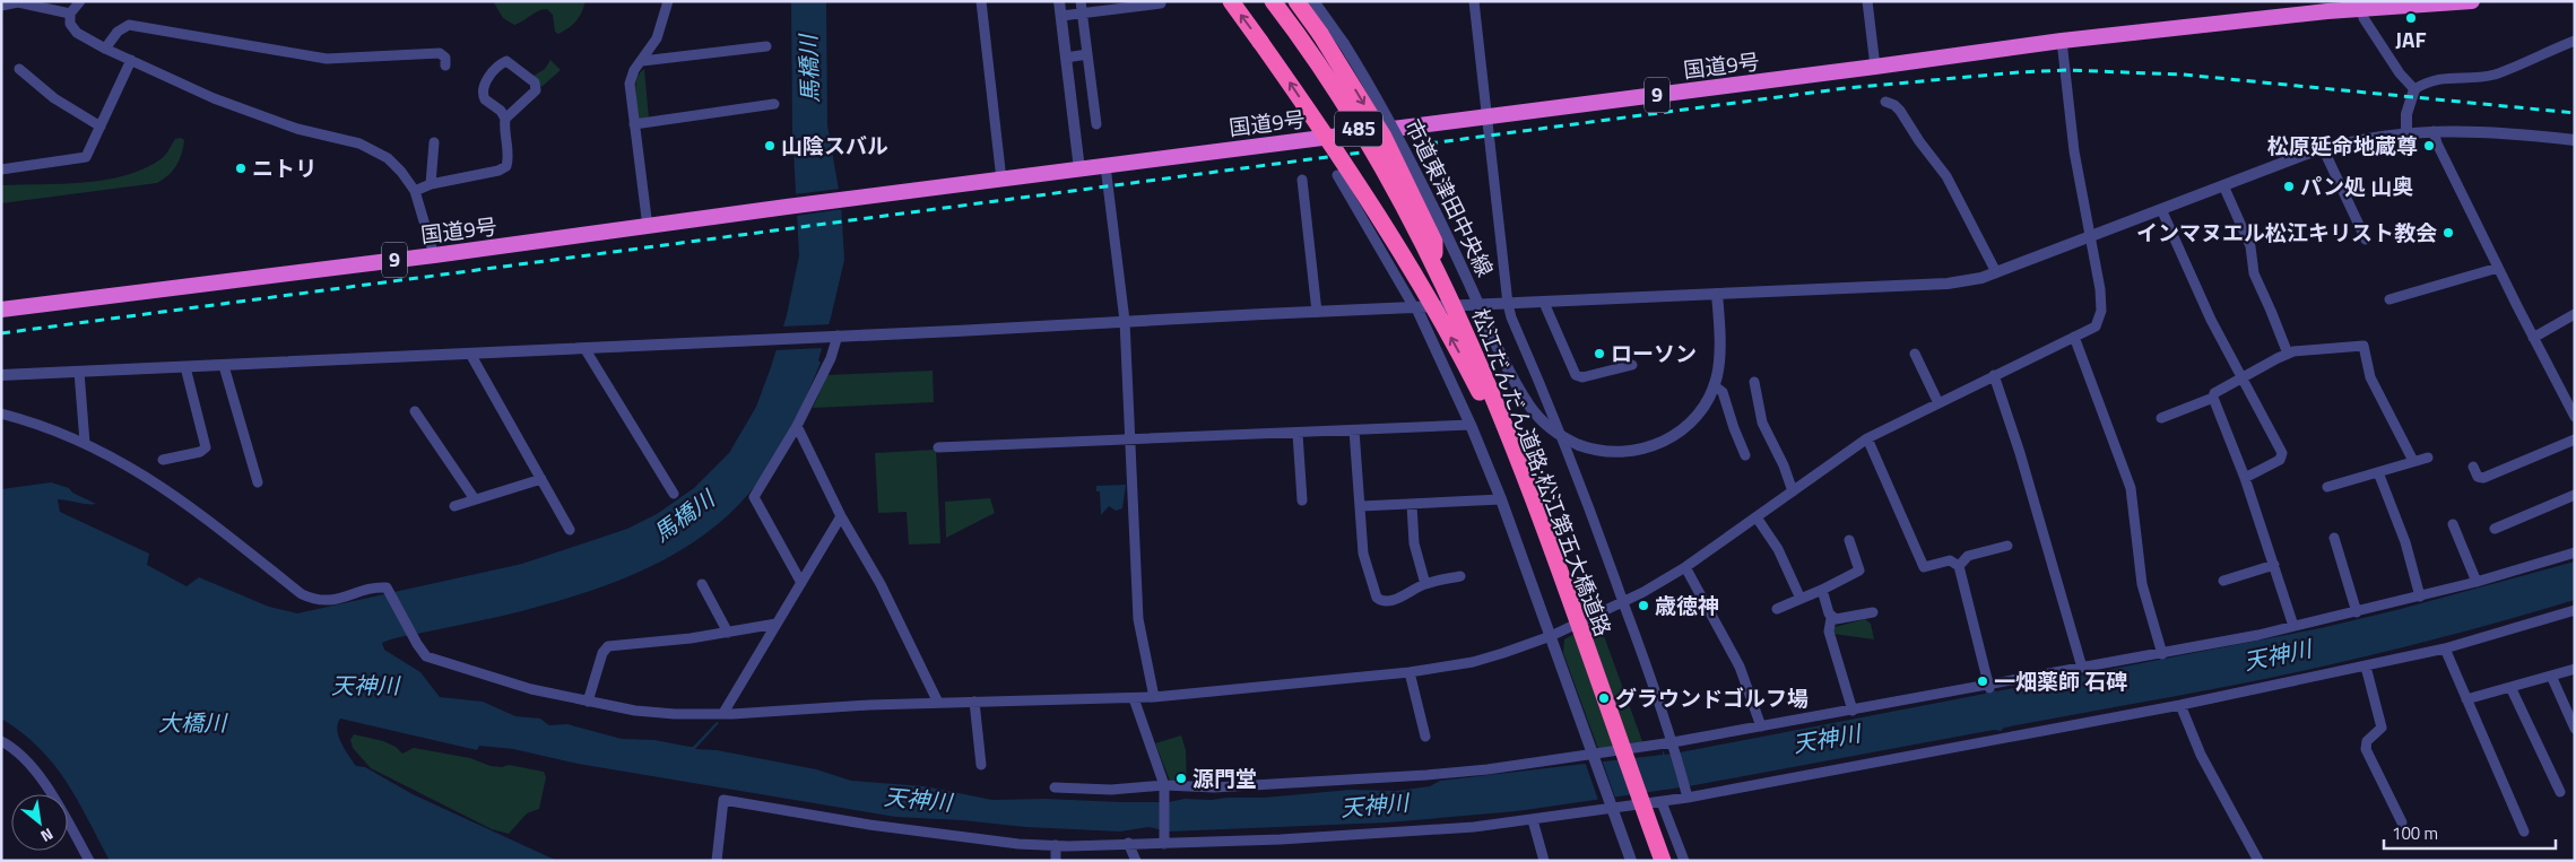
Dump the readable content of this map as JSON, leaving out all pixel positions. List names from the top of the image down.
{
  "streets": {
    "highway": [
      "国道9号",
      "9",
      "485",
      "松江だんだん道路;松江第五大橋道路"
    ],
    "street": ["市道東津田中央線"]
  },
  "water": ["馬橋川", "天神川", "大橋川"],
  "places": [
    "JAF",
    "山陰スバル",
    "松原延命地蔵尊",
    "ニトリ",
    "パン処 山奥",
    "インマヌエル松江キリスト教会",
    "ローソン",
    "歳徳神",
    "一畑薬師 石碑",
    "グラウンドゴルフ場",
    "源門堂"
  ],
  "scale_bar": "100 m",
  "north": "bottom right"
}
